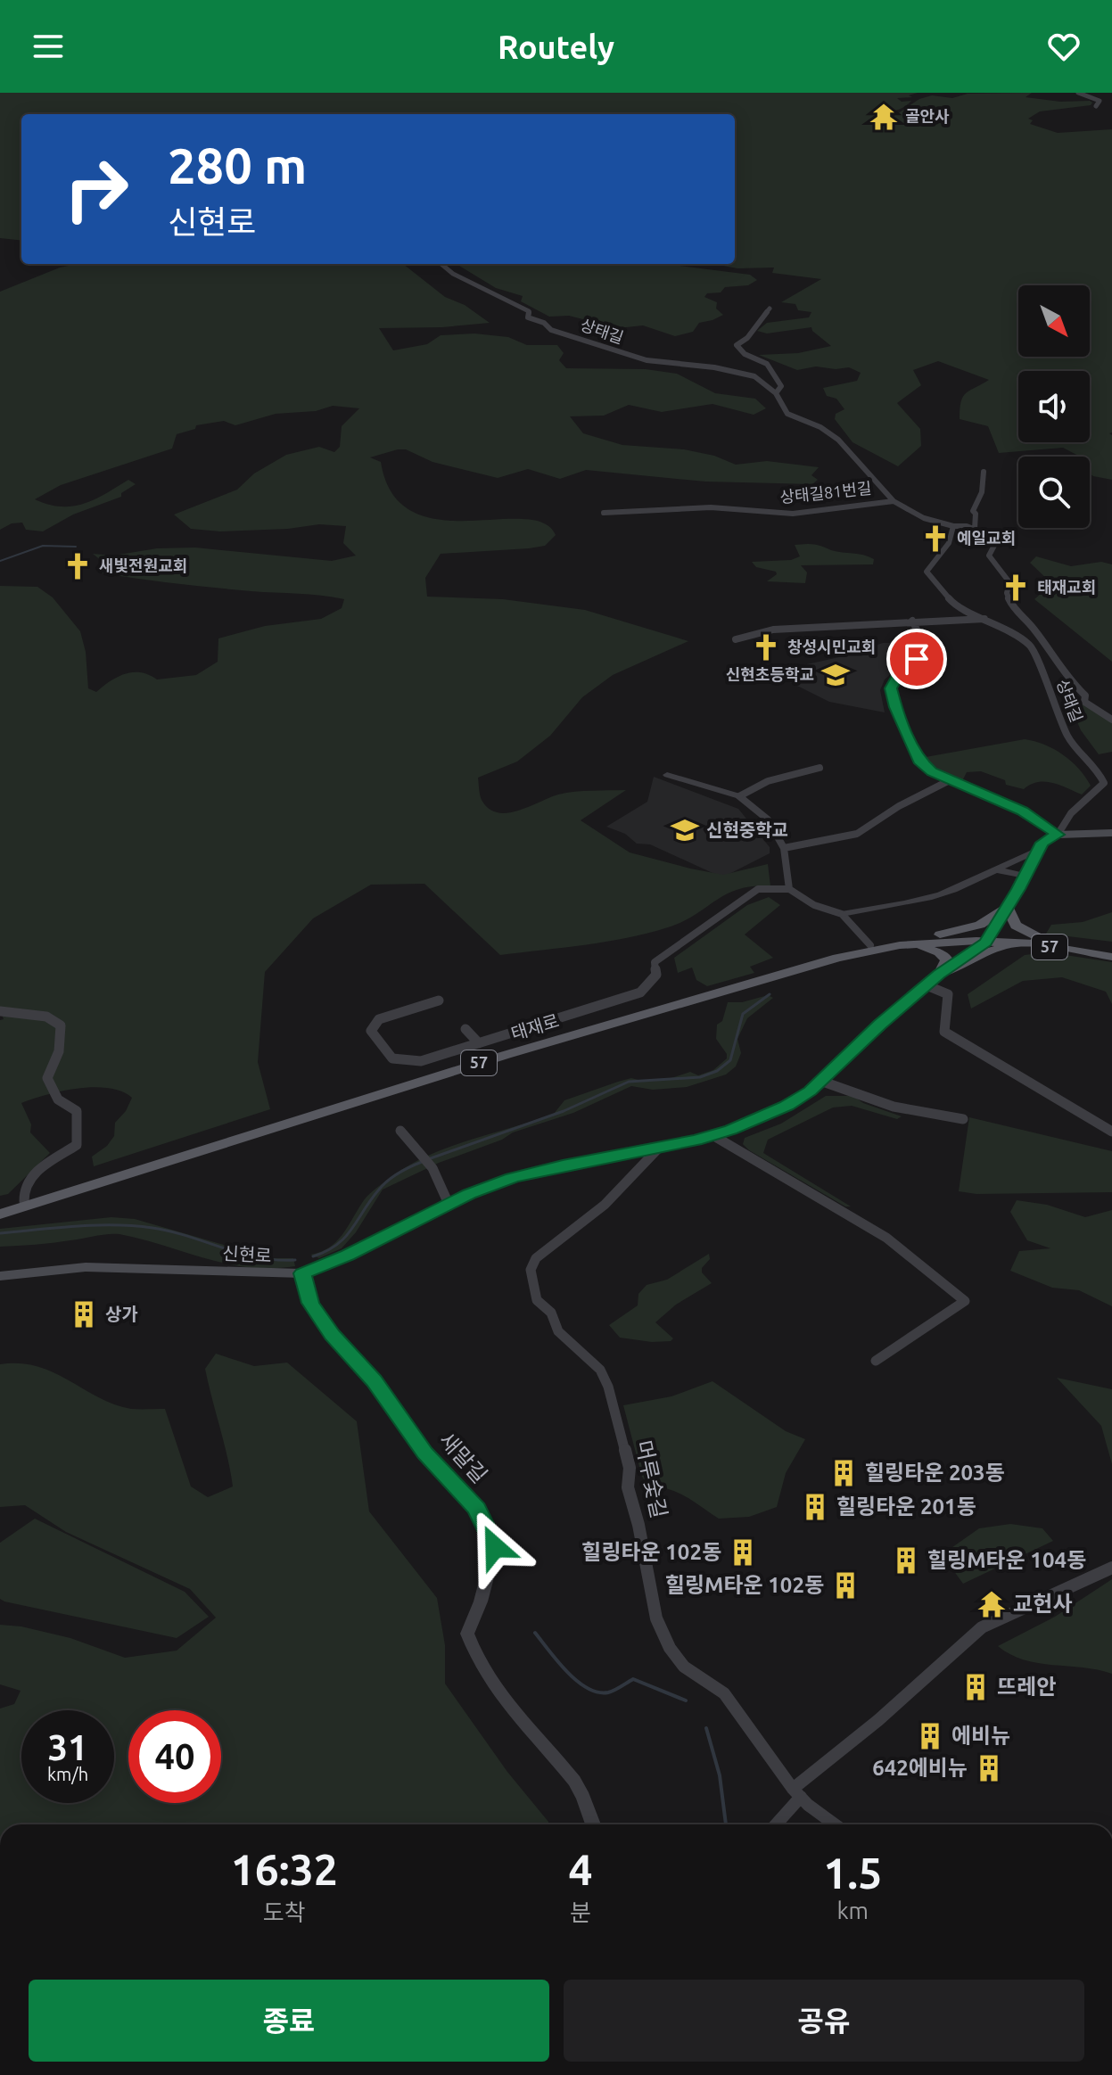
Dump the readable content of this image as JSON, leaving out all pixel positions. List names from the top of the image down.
{
  "streets": {
    "main road": ["57", "태재로", "신현로"],
    "street": [
      "상태길",
      "상태길81번길",
      "새말길",
      "머루숯길"
    ]
  },
  "crossings": [
    ["상태길", "상태길81번길"],
    ["상태길", "신현로"],
    ["57", "태재로"],
    ["57", "신현로"],
    ["태재로", "신현로"],
    ["신현로", "새말길"],
    ["신현로", "머루숯길"]
  ],
  "places": {
    "temple": ["골안사", "교헌사"],
    "church": [
      "예일교회",
      "새빛전원교회",
      "태재교회",
      "창성시민교회"
    ],
    "school or university": ["신현초등학교", "신현중학교"],
    "building": [
      "상가",
      "힐링타운 203동",
      "힐링타운 201동",
      "힐링타운 102동",
      "힐링M타운 104동",
      "힐링M타운 102동",
      "뜨레안",
      "에비뉴",
      "642에비뉴"
    ]
  },
  "north": "bottom right",
  "page": {
    "header": "Routely",
    "turn": ["280 m", "신현로"],
    "speed": "31 km/h",
    "limit": "40",
    "eta": [
      "16:32",
      "도착",
      "4",
      "분",
      "1.5",
      "km"
    ],
    "buttons": ["종료", "공유"]
  }
}
